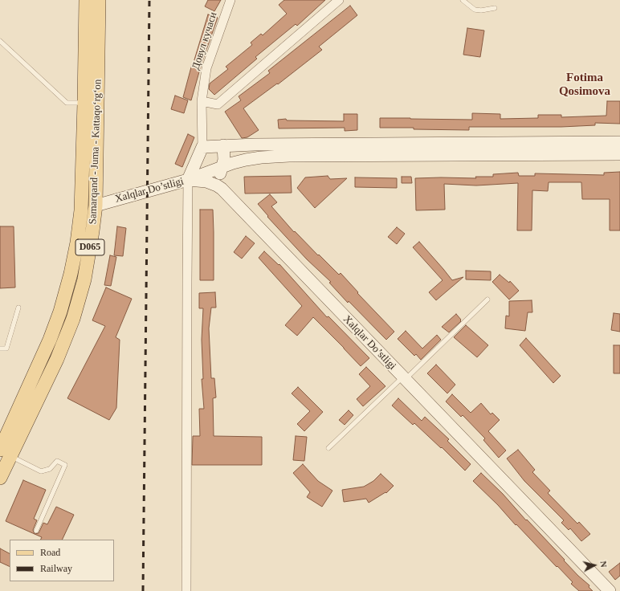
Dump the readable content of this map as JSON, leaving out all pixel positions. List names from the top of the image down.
{
  "streets": {
    "main road": ["Samarqand - Juma - Kattaqo‘rg‘on", "D065"],
    "street": ["Довул кучаси", "Xalqlar Do’stligi"]
  },
  "crossings": [
    ["Samarqand - Juma - Kattaqo‘rg‘on", "Xalqlar Do’stligi"]
  ],
  "districts": ["Fotima Qosimova"],
  "legend": ["Road", "Railway"],
  "north": "right"
}
